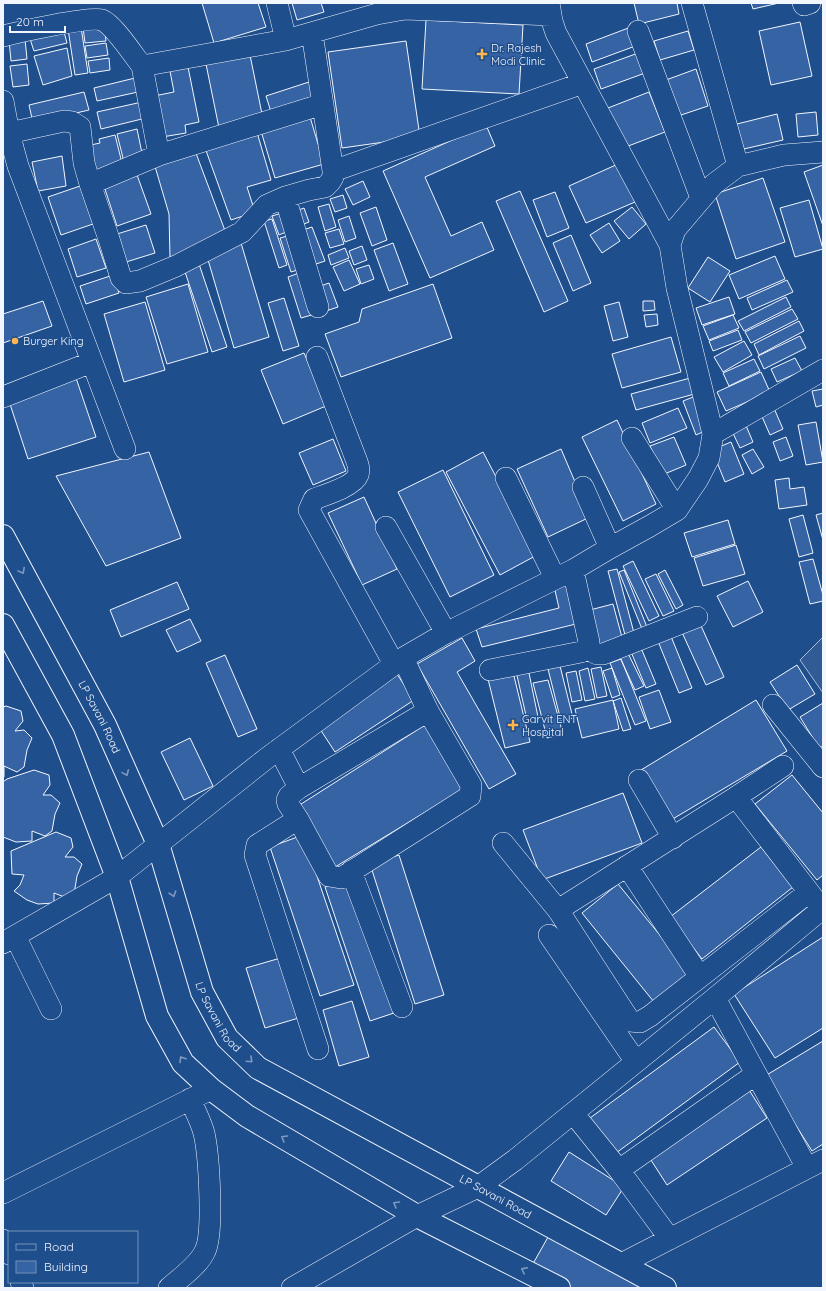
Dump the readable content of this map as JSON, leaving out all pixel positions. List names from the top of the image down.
{
  "streets": {
    "main road": ["LP Savani Road"]
  },
  "places": {
    "health": ["Dr. Rajesh Modi Clinic", "Garvit ENT Hospital"],
    "other": ["Burger King"]
  },
  "legend": ["Road", "Building"],
  "scale_bar": "20 m"
}
